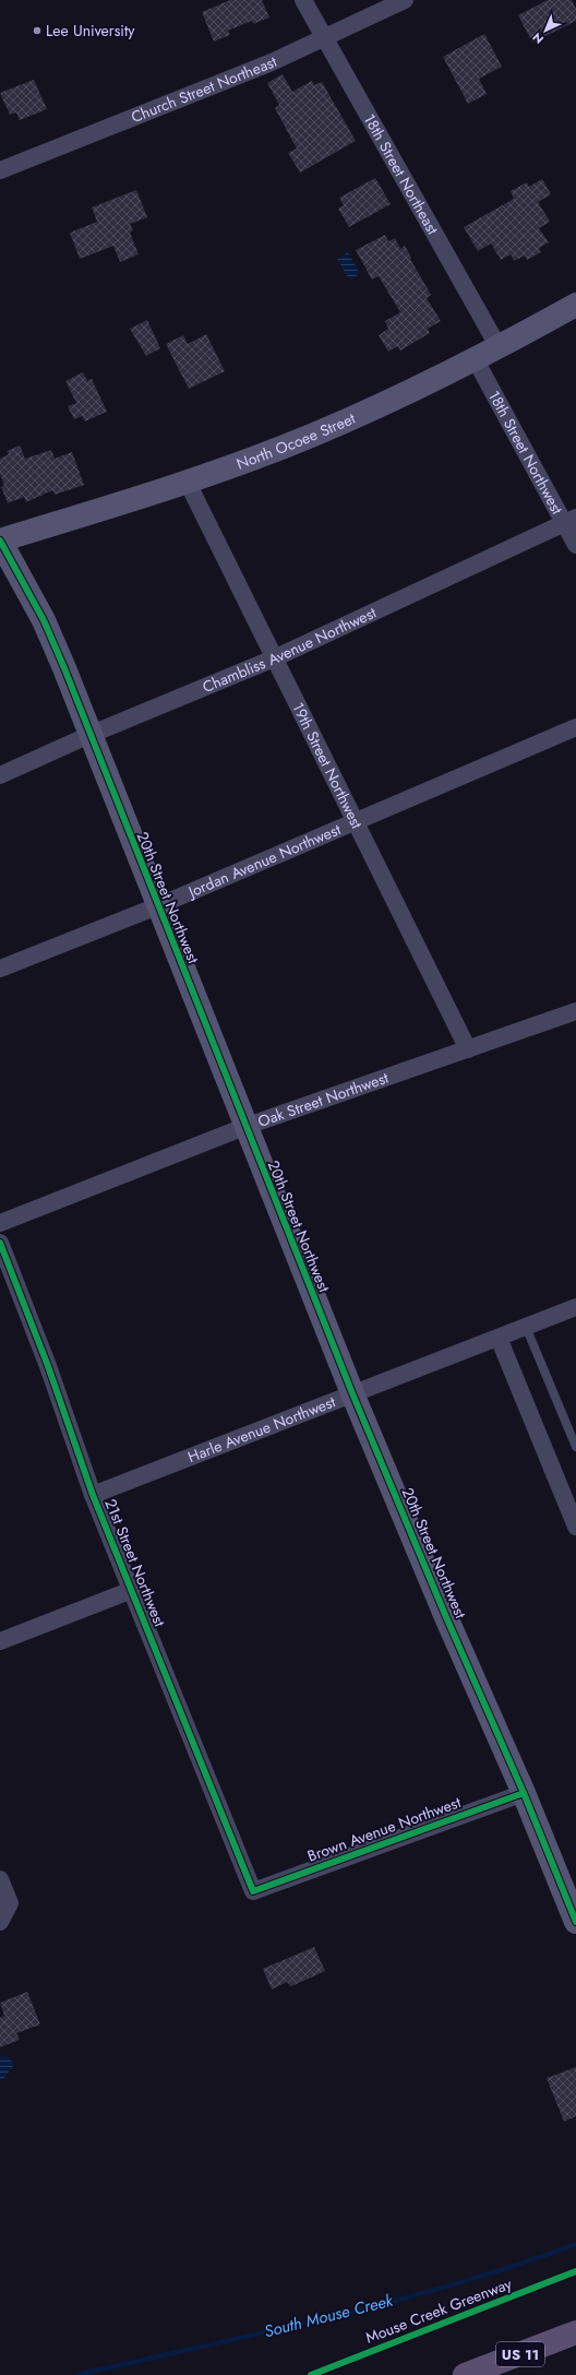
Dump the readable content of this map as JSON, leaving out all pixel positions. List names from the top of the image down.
{
  "streets": {
    "main road": ["US 11"],
    "street": [
      "Church Street Northeast",
      "18th Street Northeast",
      "North Ocoee Street",
      "18th Street Northwest",
      "Chambliss Avenue Northwest",
      "19th Street Northwest",
      "Jordan Avenue Northwest",
      "20th Street Northwest",
      "Oak Street Northwest",
      "Harle Avenue Northwest",
      "21st Street Northwest",
      "Brown Avenue Northwest"
    ],
    "cycle path": ["Mouse Creek Greenway"]
  },
  "crossings": [
    ["Church Street Northeast", "18th Street Northeast"],
    ["18th Street Northeast", "North Ocoee Street"],
    ["North Ocoee Street", "18th Street Northwest"],
    ["North Ocoee Street", "19th Street Northwest"],
    ["North Ocoee Street", "20th Street Northwest"],
    ["18th Street Northwest", "Chambliss Avenue Northwest"],
    ["Chambliss Avenue Northwest", "19th Street Northwest"],
    ["Chambliss Avenue Northwest", "20th Street Northwest"],
    ["19th Street Northwest", "Jordan Avenue Northwest"],
    ["19th Street Northwest", "Oak Street Northwest"],
    ["Jordan Avenue Northwest", "20th Street Northwest"],
    ["20th Street Northwest", "Oak Street Northwest"],
    ["20th Street Northwest", "Harle Avenue Northwest"],
    ["20th Street Northwest", "Brown Avenue Northwest"],
    ["Harle Avenue Northwest", "21st Street Northwest"],
    ["21st Street Northwest", "Brown Avenue Northwest"]
  ],
  "water": ["South Mouse Creek"],
  "places": ["Lee University"],
  "north": "bottom left"
}
